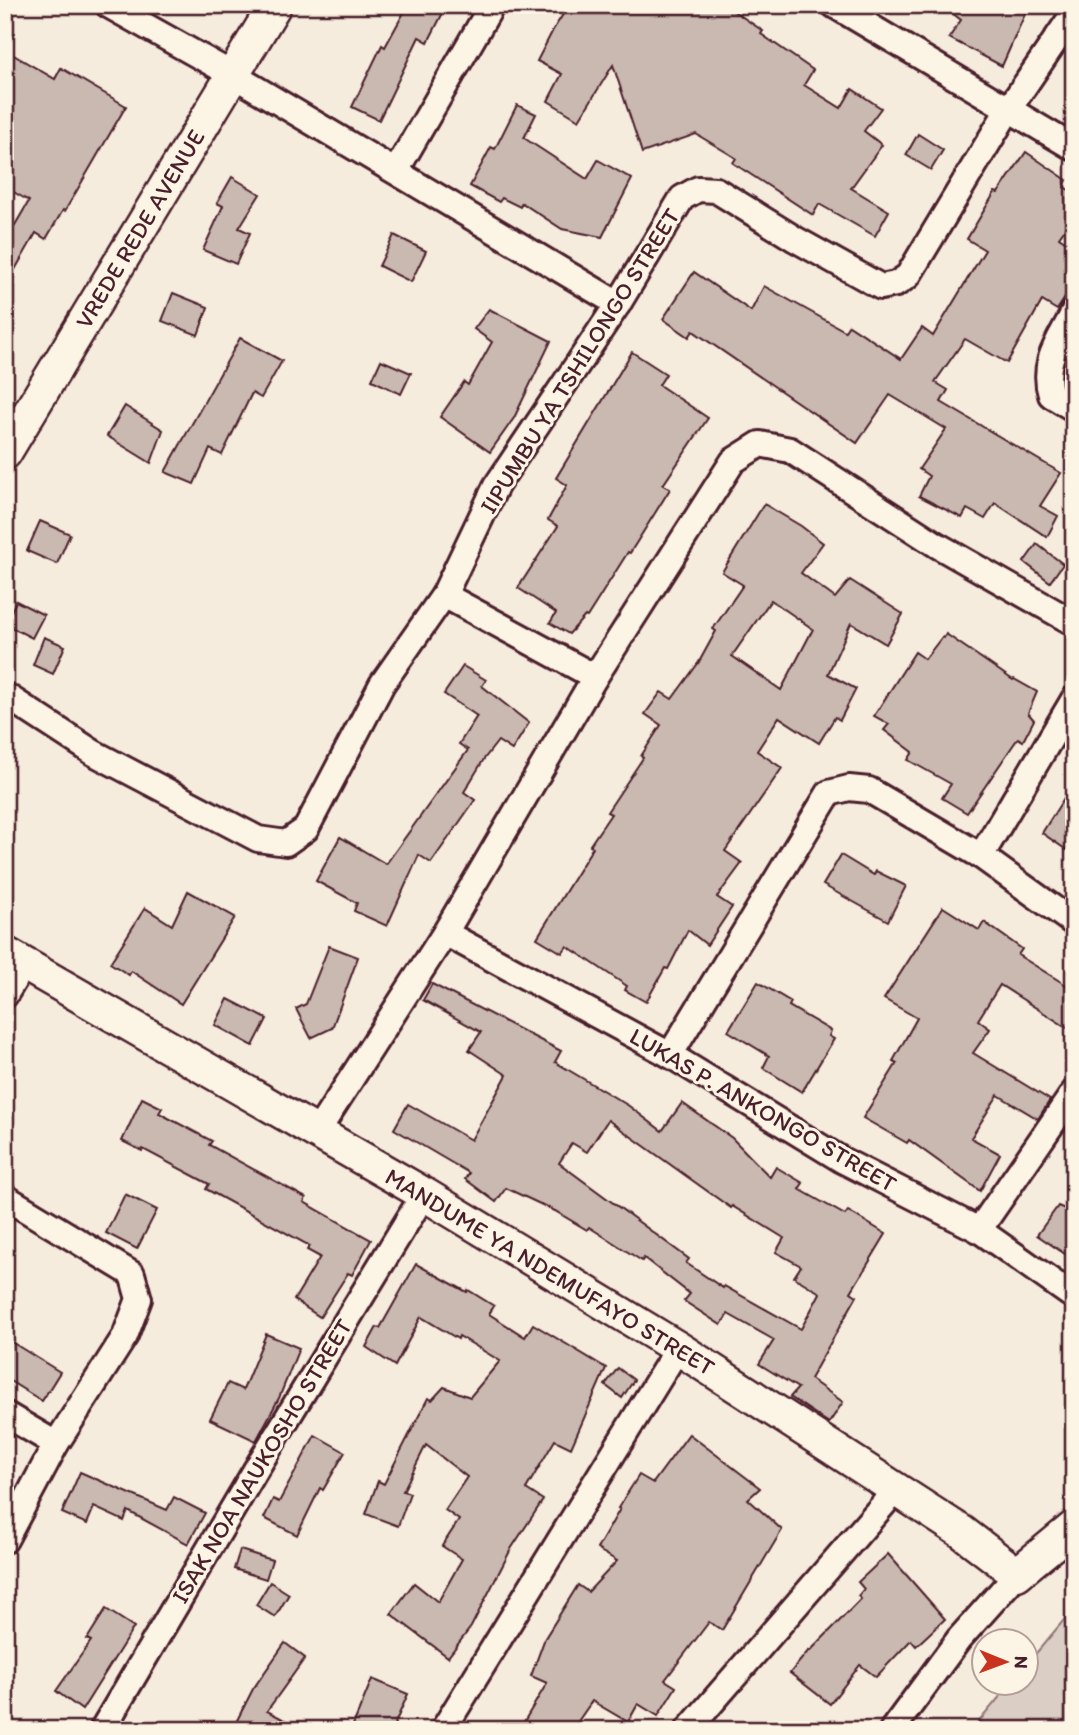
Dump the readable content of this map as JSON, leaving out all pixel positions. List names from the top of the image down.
{
  "streets": {
    "street": [
      "VREDE REDE AVENUE",
      "IIPUMBU YA TSHILONGO STREET",
      "LUKAS P. ANKONGO STREET",
      "MANDUME YA NDEMUFAYO STREET",
      "ISAK NOA NAUKOSHO STREET"
    ]
  },
  "crossings": [
    ["MANDUME YA NDEMUFAYO STREET", "ISAK NOA NAUKOSHO STREET"]
  ],
  "north": "right"
}
